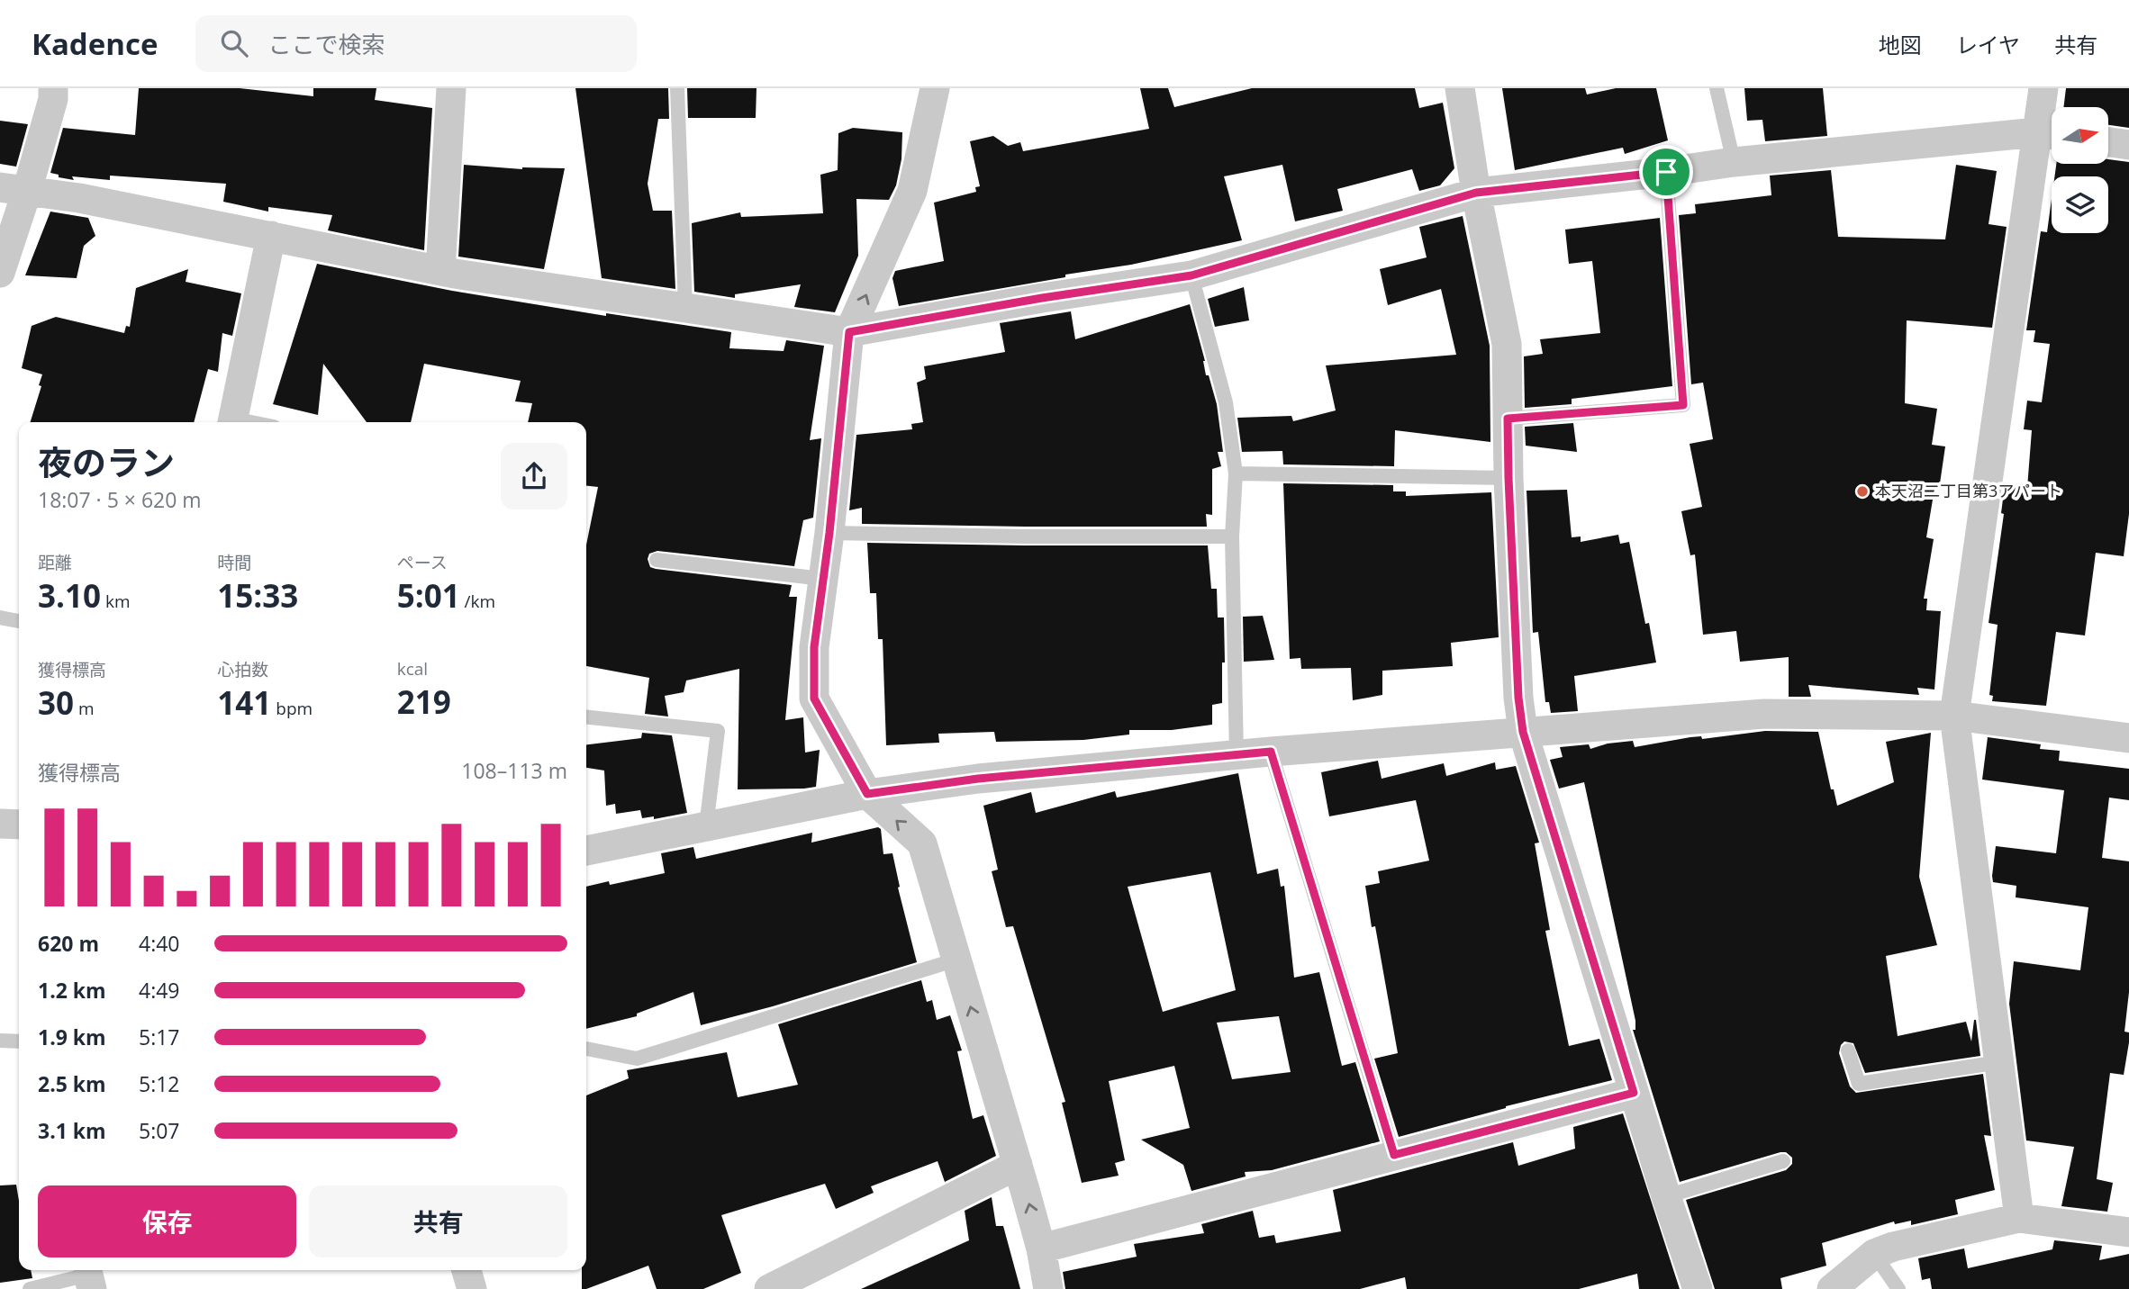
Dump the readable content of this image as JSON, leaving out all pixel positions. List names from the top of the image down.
{
  "places": ["本天沼二丁目第3アパート"],
  "north": "right",
  "page": {
    "header": "Kadence",
    "search": "ここで検索",
    "nav": ["地図", "レイヤ", "共有"],
    "heading": ["夜のラン", "18:07 · 5 × 620 m"],
    "stats": [
      ["距離", "3.10 km"],
      ["時間", "15:33"],
      ["ペース", "5:01 /km"],
      ["獲得標高", "30 m"],
      ["心拍数", "141 bpm"],
      ["kcal", "219"]
    ],
    "chart": ["獲得標高", "108–113 m"],
    "list": [
      {
        "name": "620 m",
        "note": "4:40"
      },
      {
        "name": "1.2 km",
        "note": "4:49"
      },
      {
        "name": "1.9 km",
        "note": "5:17"
      },
      {
        "name": "2.5 km",
        "note": "5:12"
      },
      {
        "name": "3.1 km",
        "note": "5:07"
      }
    ],
    "buttons": ["保存", "共有"]
  }
}
